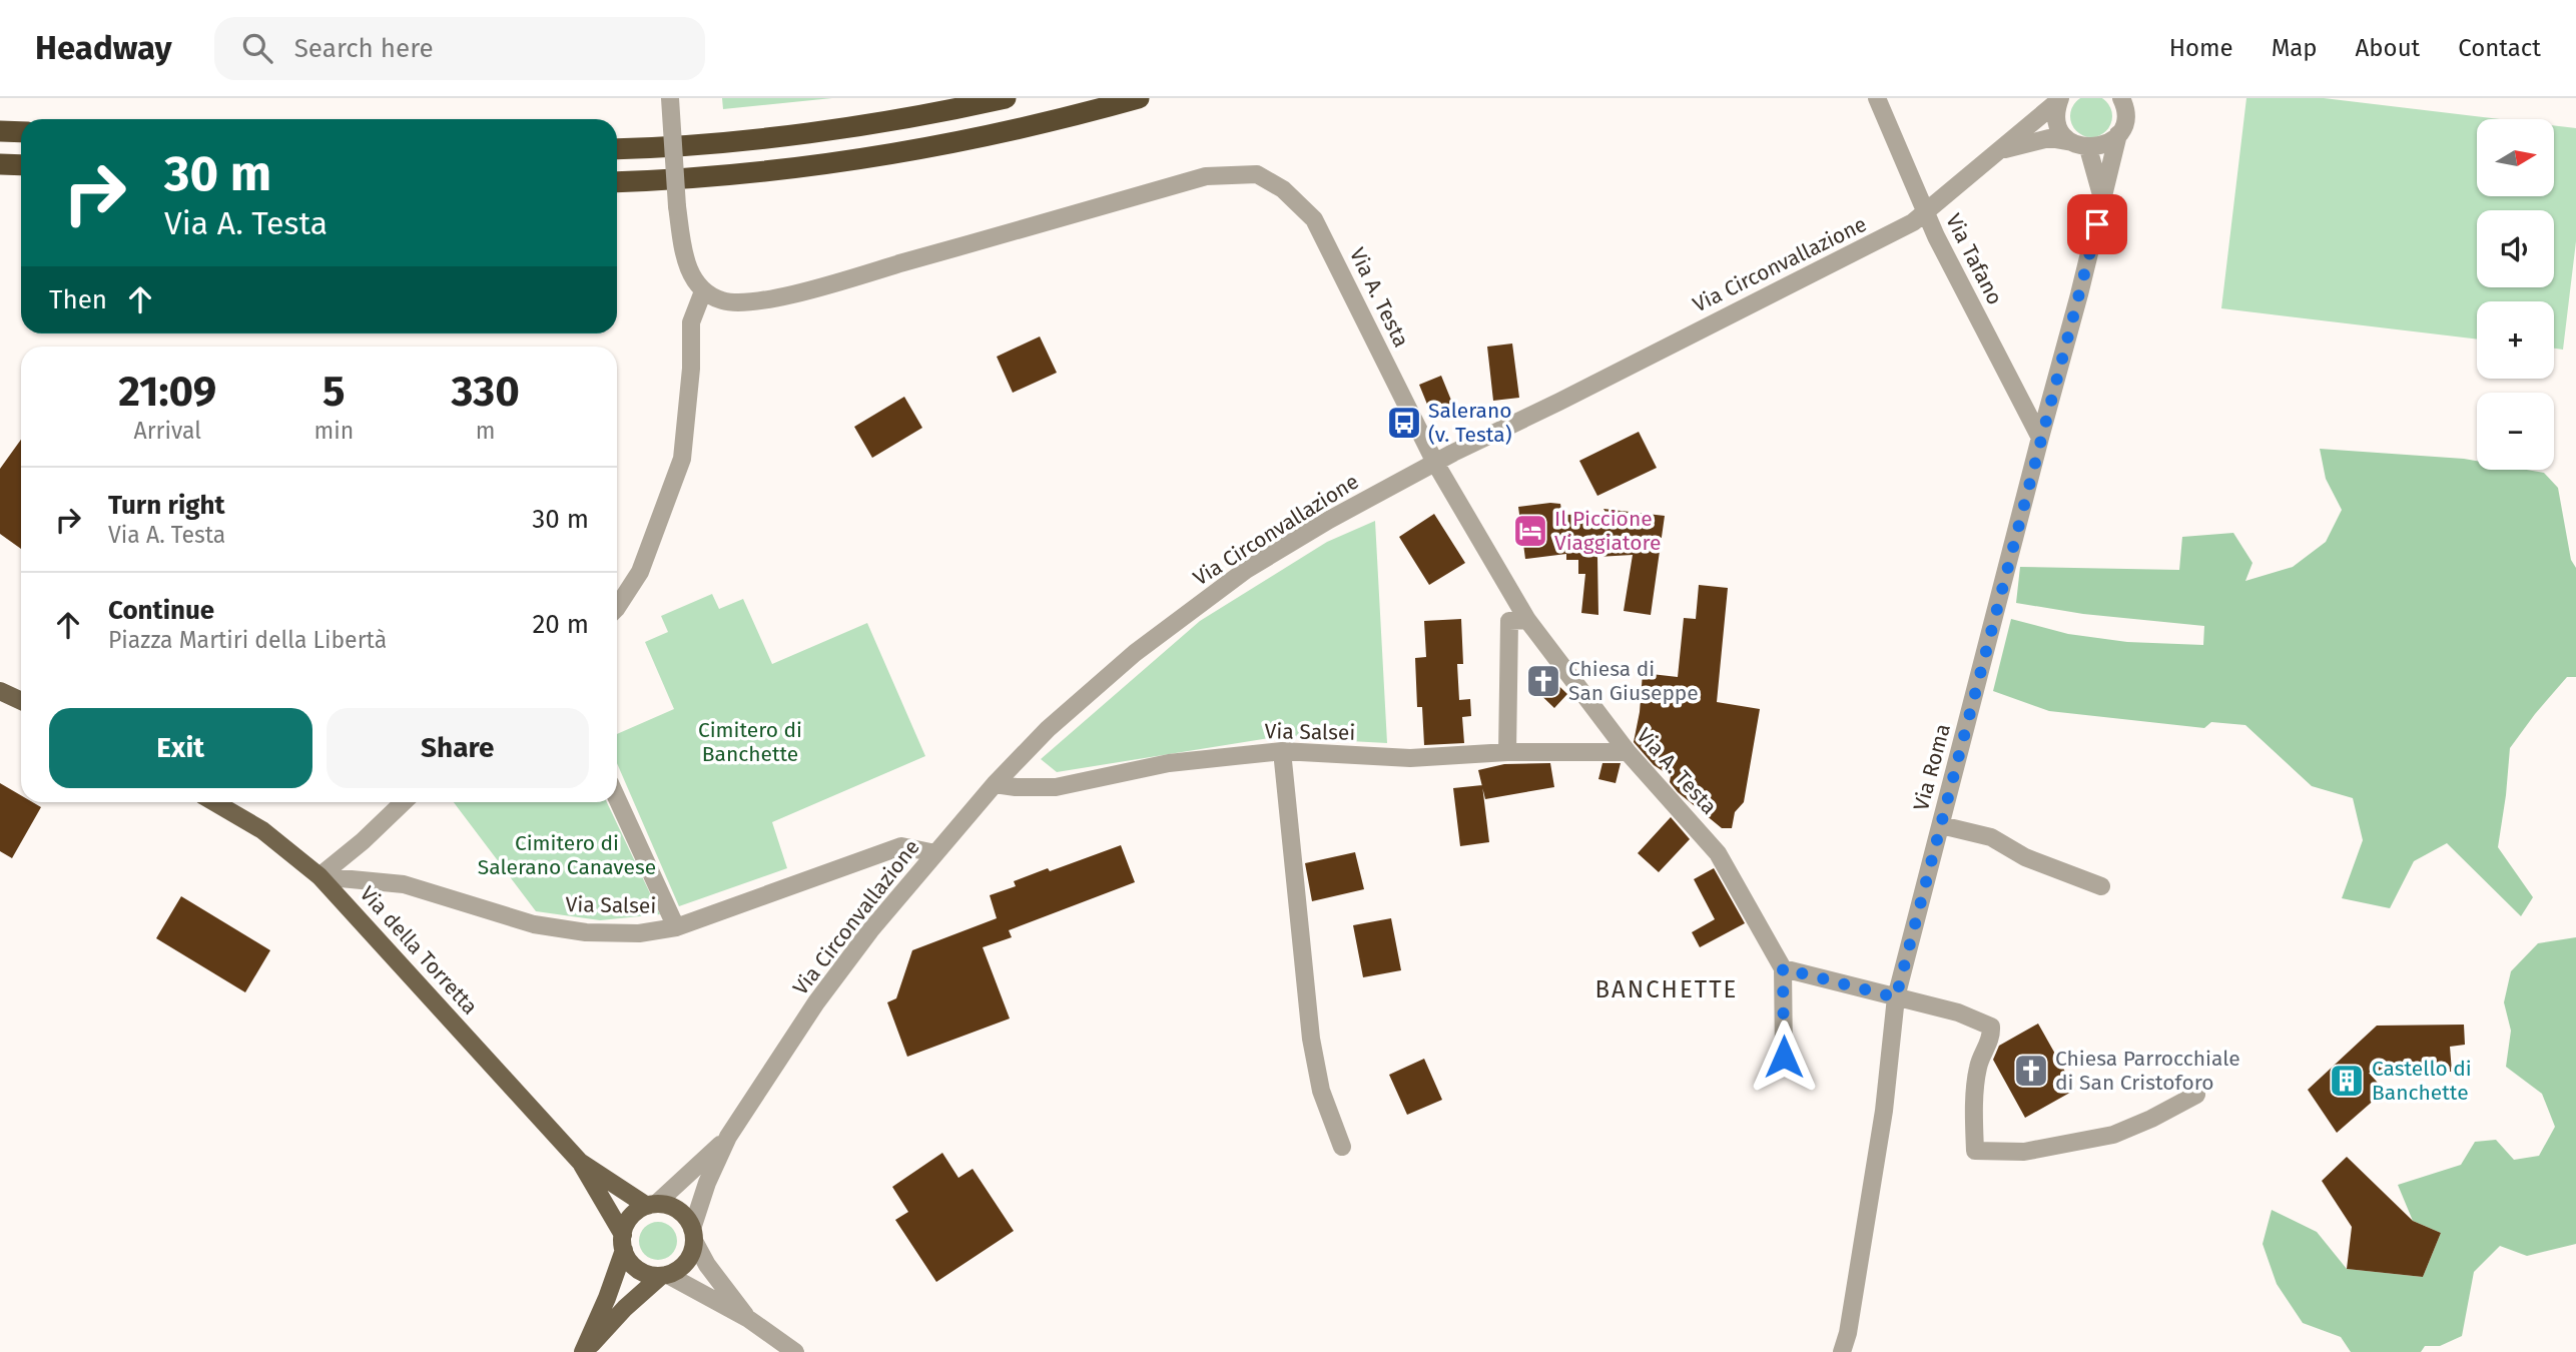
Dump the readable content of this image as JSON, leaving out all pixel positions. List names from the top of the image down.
{
  "streets": {
    "main road": ["Via della Torretta"],
    "street": [
      "Via Tafano",
      "Via Circonvallazione",
      "Via A. Testa",
      "Via Salsei",
      "Via Roma"
    ]
  },
  "crossings": [
    ["Via Tafano", "Via Circonvallazione"],
    ["Via Tafano", "Via Roma"],
    ["Via Circonvallazione", "Via A. Testa"],
    ["Via Circonvallazione", "Via Salsei"],
    ["Via A. Testa", "Via Salsei"],
    ["Via Salsei", "Via della Torretta"]
  ],
  "districts": ["BANCHETTE"],
  "parks": ["Cimitero di Banchette", "Cimitero di Salerano Canavese"],
  "places": {
    "bus stop": ["Salerano (v. Testa)"],
    "hotel": ["Il Piccione Viaggiatore"],
    "church": ["Chiesa di San Giuseppe", "Chiesa Parrocchiale di San Cristoforo"],
    "building": ["Castello di Banchette"]
  },
  "north": "right",
  "page": {
    "header": "Headway",
    "search": "Search here",
    "nav": [
      "Home",
      "Map",
      "About",
      "Contact"
    ],
    "map_buttons": ["+", "−"],
    "turn": ["30 m", "Via A. Testa"],
    "then": "Then",
    "eta": [
      "21:09",
      "Arrival",
      "5",
      "min",
      "330",
      "m"
    ],
    "list": [
      {
        "name": "Turn right",
        "note": "Via A. Testa",
        "value": "30 m"
      },
      {
        "name": "Continue",
        "note": "Piazza Martiri della Libertà",
        "value": "20 m"
      }
    ],
    "buttons": ["Exit", "Share"]
  }
}
